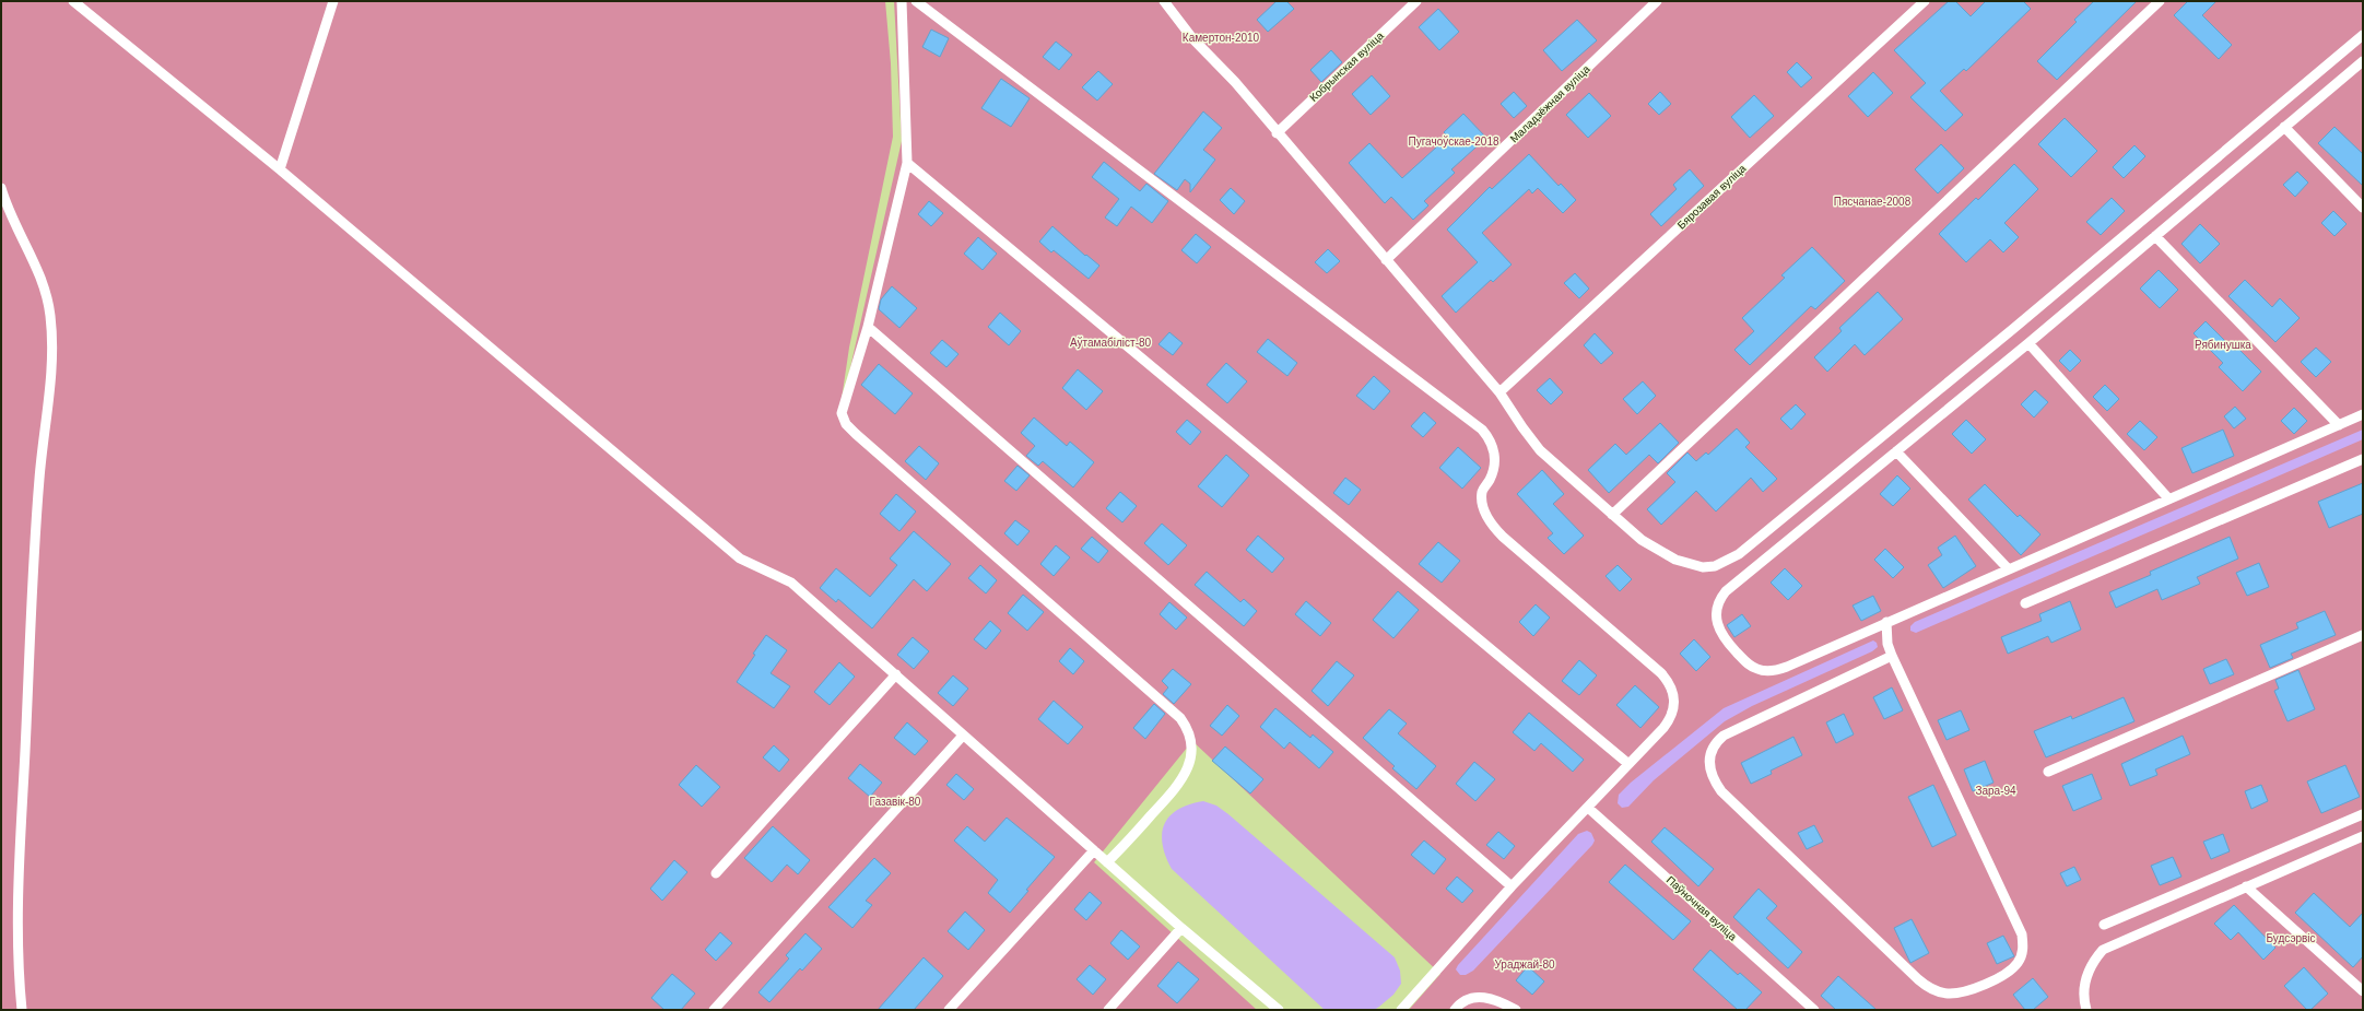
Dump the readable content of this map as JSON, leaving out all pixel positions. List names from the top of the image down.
{
  "streets": {
    "lane": [
      "Кобрынская вуліца",
      "Маладзёжная вуліца",
      "Бярозавая вуліца",
      "Паўночная вуліца"
    ]
  },
  "parks": [
    "Камертон-2010",
    "Пугачоўскае-2018",
    "Пясчанае-2008",
    "Аўтамабіліст-80",
    "Рябинушка",
    "Зара-94",
    "Газавік-80",
    "Будсэрвіс",
    "Ураджай-80"
  ]
}
